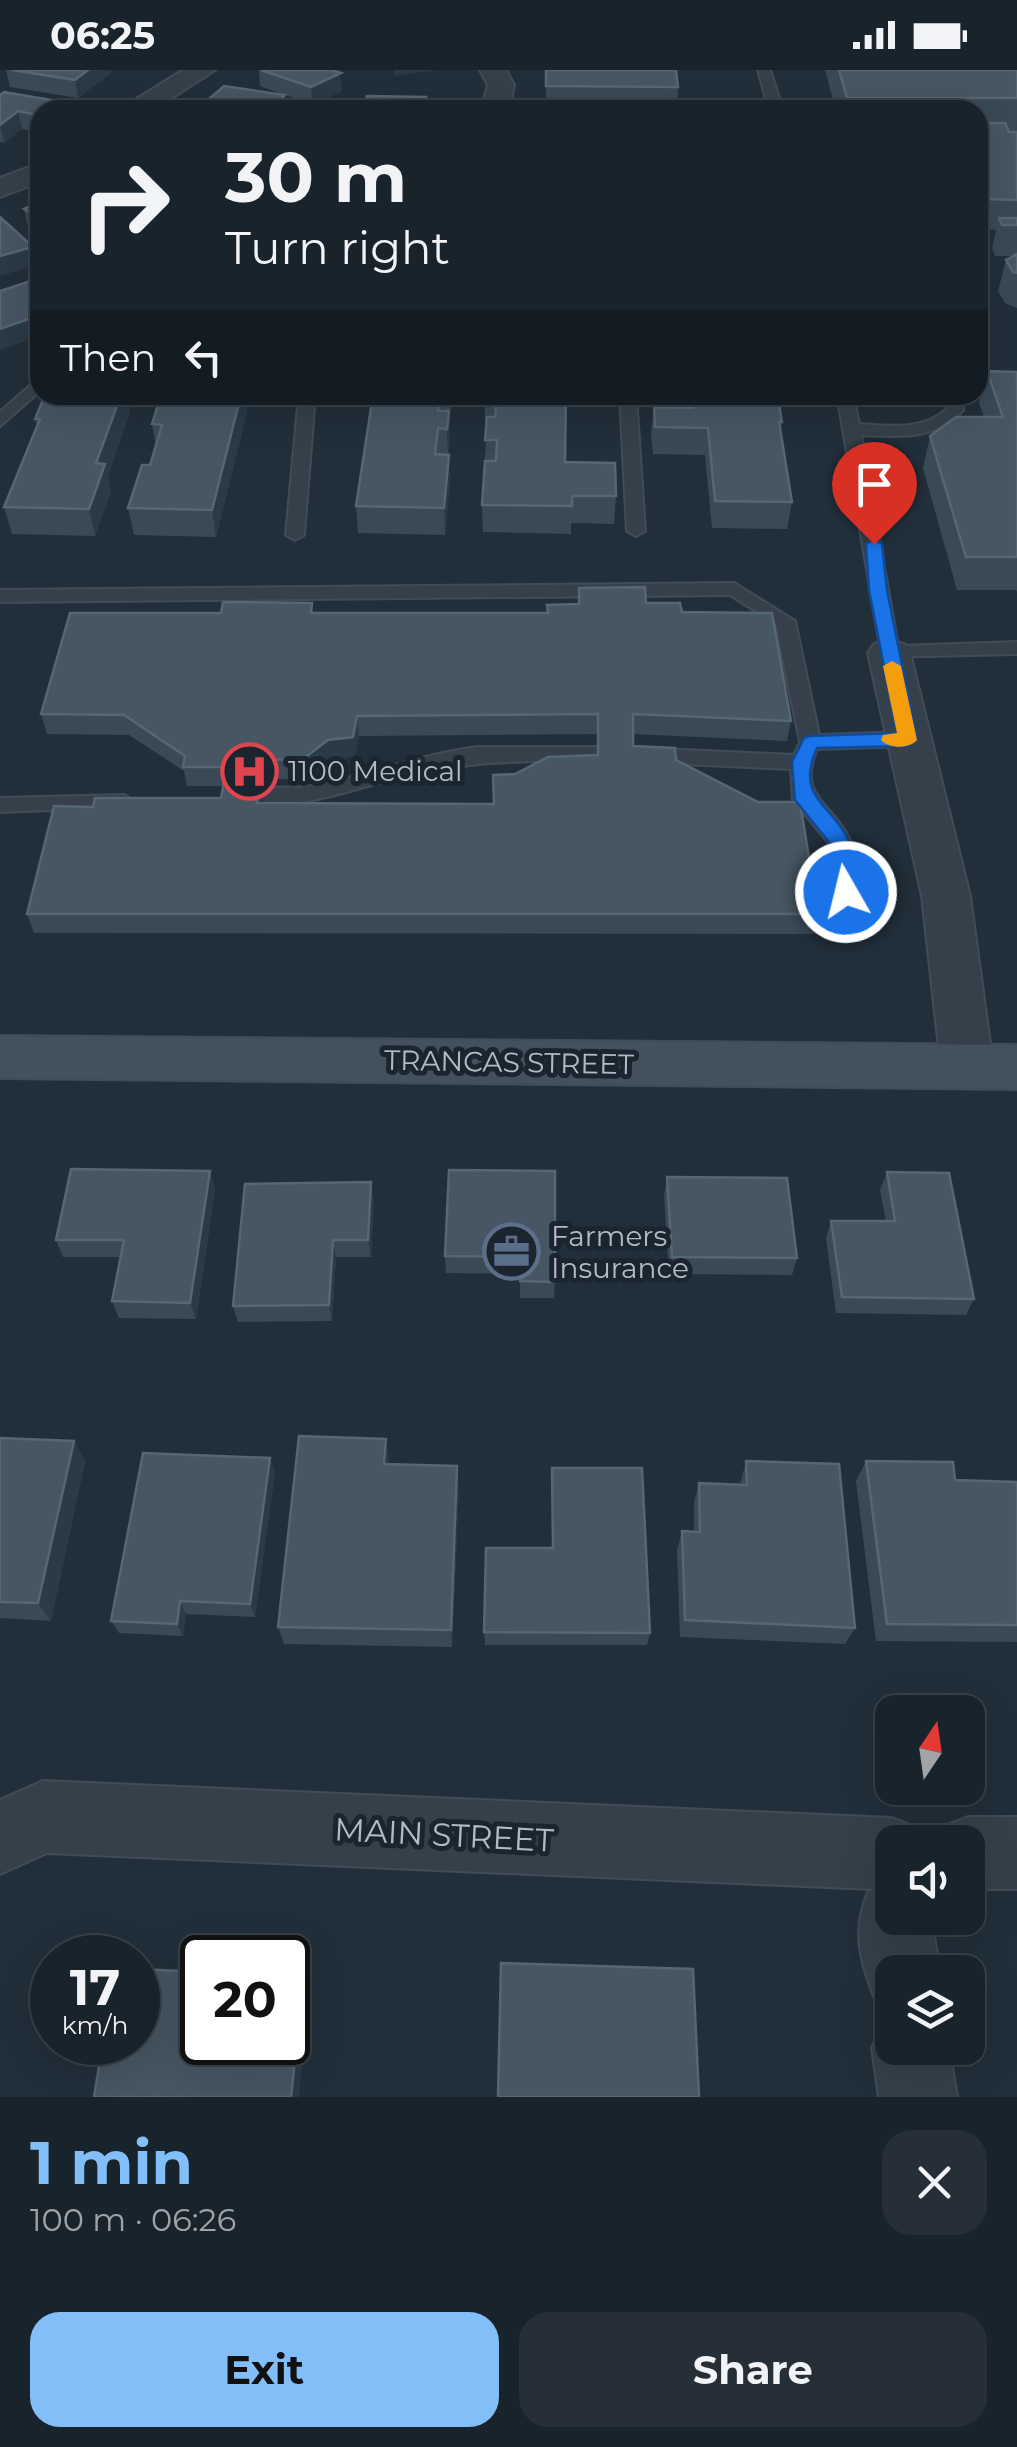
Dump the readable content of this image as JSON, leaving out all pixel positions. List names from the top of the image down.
{
  "streets": {
    "main road": ["TRANCAS STREET"],
    "street": ["MAIN STREET"]
  },
  "places": {
    "hospital": ["1100 Medical"],
    "office": ["Farmers Insurance"]
  },
  "north": "top",
  "page": {
    "status": "06:25",
    "turn": ["30 m", "Turn right"],
    "then": "Then",
    "speed": "17 km/h",
    "limit": "20",
    "heading": ["1 min", "100 m · 06:26"],
    "buttons": ["Exit", "Share"]
  }
}
